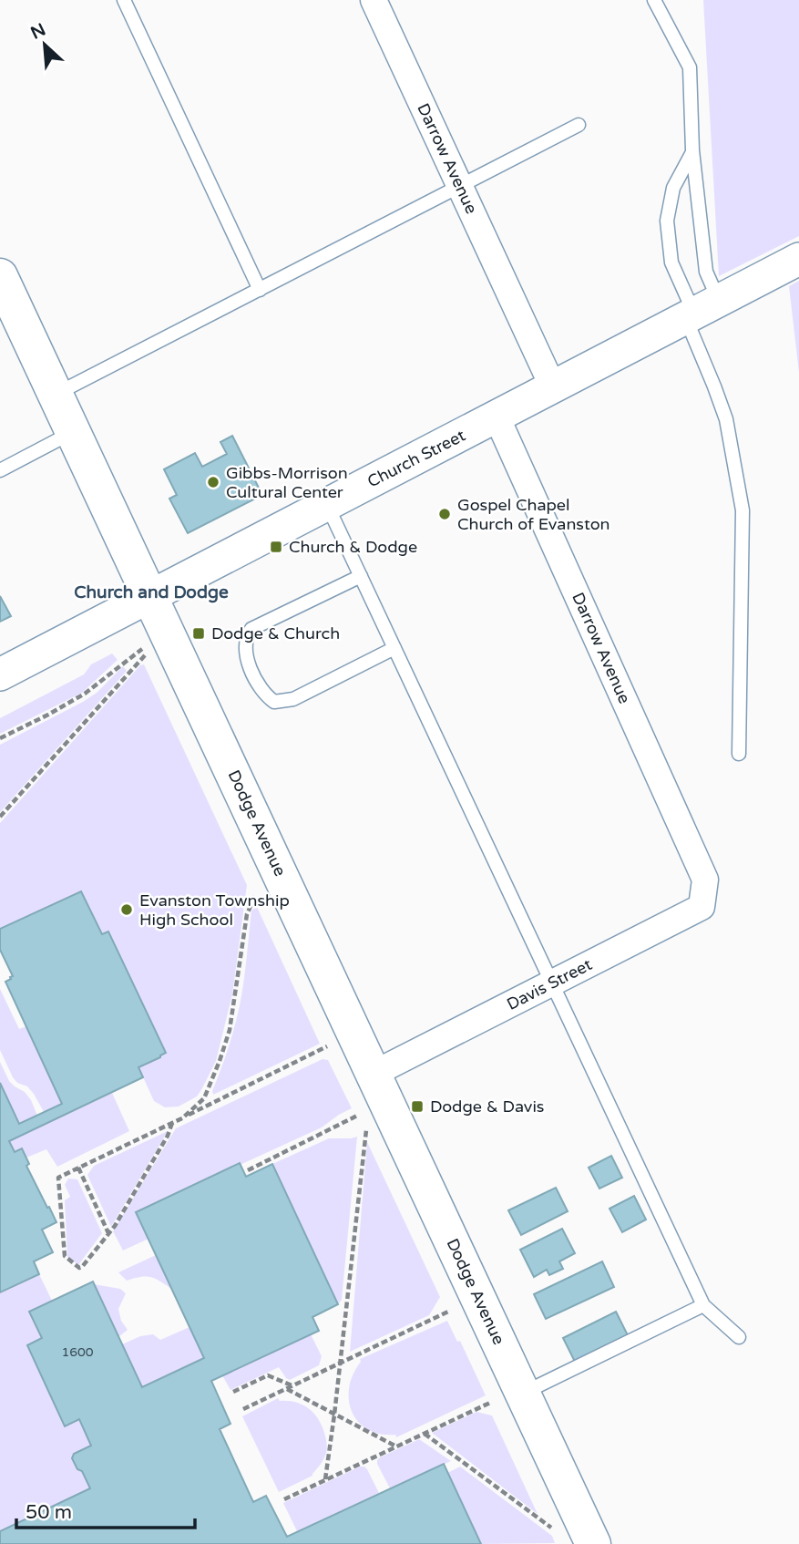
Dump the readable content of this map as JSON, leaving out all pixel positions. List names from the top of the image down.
{
  "streets": {
    "main road": ["Dodge Avenue"],
    "street": ["Darrow Avenue", "Church Street", "Davis Street"]
  },
  "crossings": [
    ["Darrow Avenue", "Church Street"],
    ["Darrow Avenue", "Davis Street"],
    ["Church Street", "Dodge Avenue"],
    ["Dodge Avenue", "Davis Street"]
  ],
  "districts": ["Church and Dodge"],
  "places": {
    "other": ["Gibbs-Morrison Cultural Center", "Gospel Chapel Church of Evanston", "Evanston Township High School"],
    "transit": ["Church & Dodge", "Dodge & Church", "Dodge & Davis"]
  },
  "house_numbers": ["1600"],
  "scale_bar": "50 m",
  "north": "top left"
}
